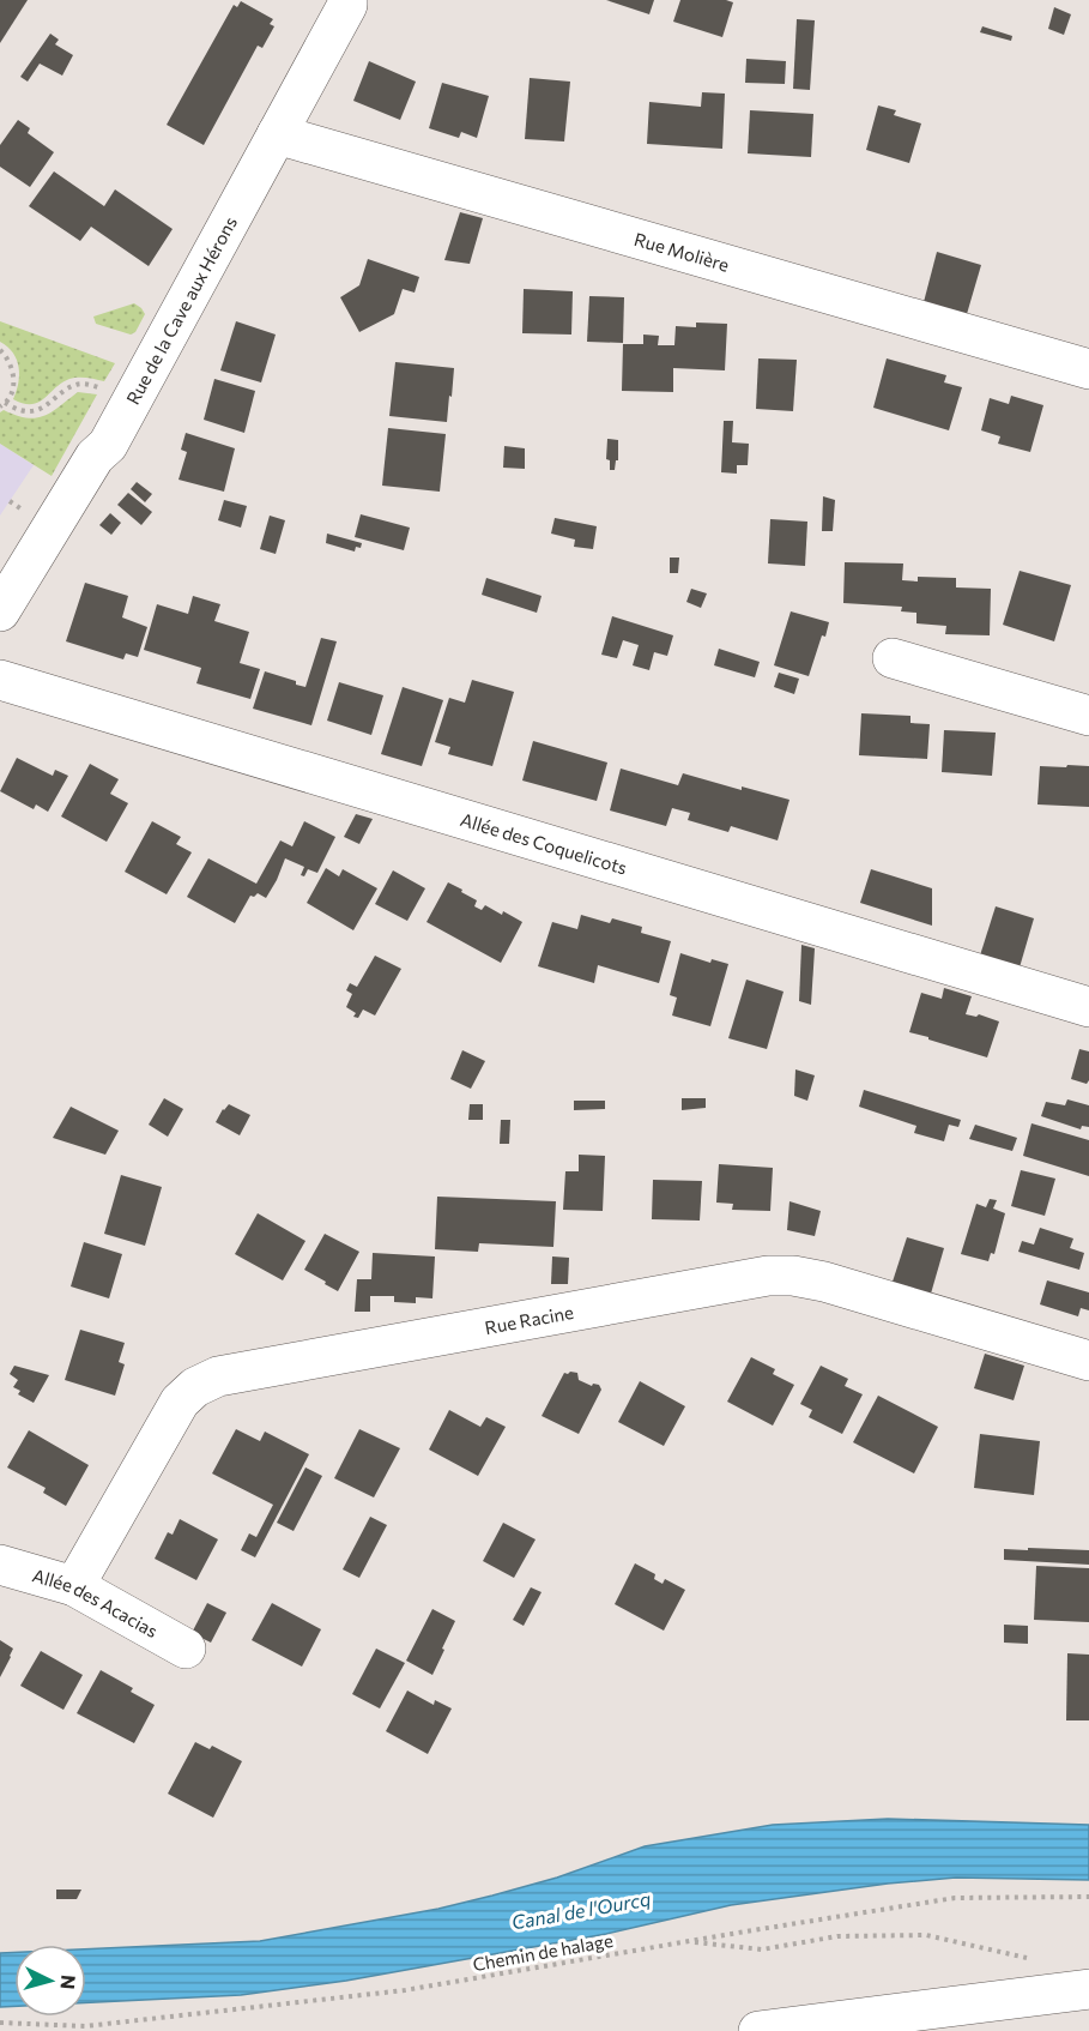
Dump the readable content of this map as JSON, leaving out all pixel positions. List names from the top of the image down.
{
  "streets": {
    "street": [
      "Rue Molière",
      "Rue de la Cave aux Hérons",
      "Allée des Coquelicots",
      "Rue Racine",
      "Allée des Acacias"
    ],
    "path": ["Chemin de halage"]
  },
  "crossings": [
    ["Rue Molière", "Rue de la Cave aux Hérons"],
    ["Rue Racine", "Allée des Acacias"]
  ],
  "water": ["Canal de l'Ourcq"],
  "north": "right"
}
